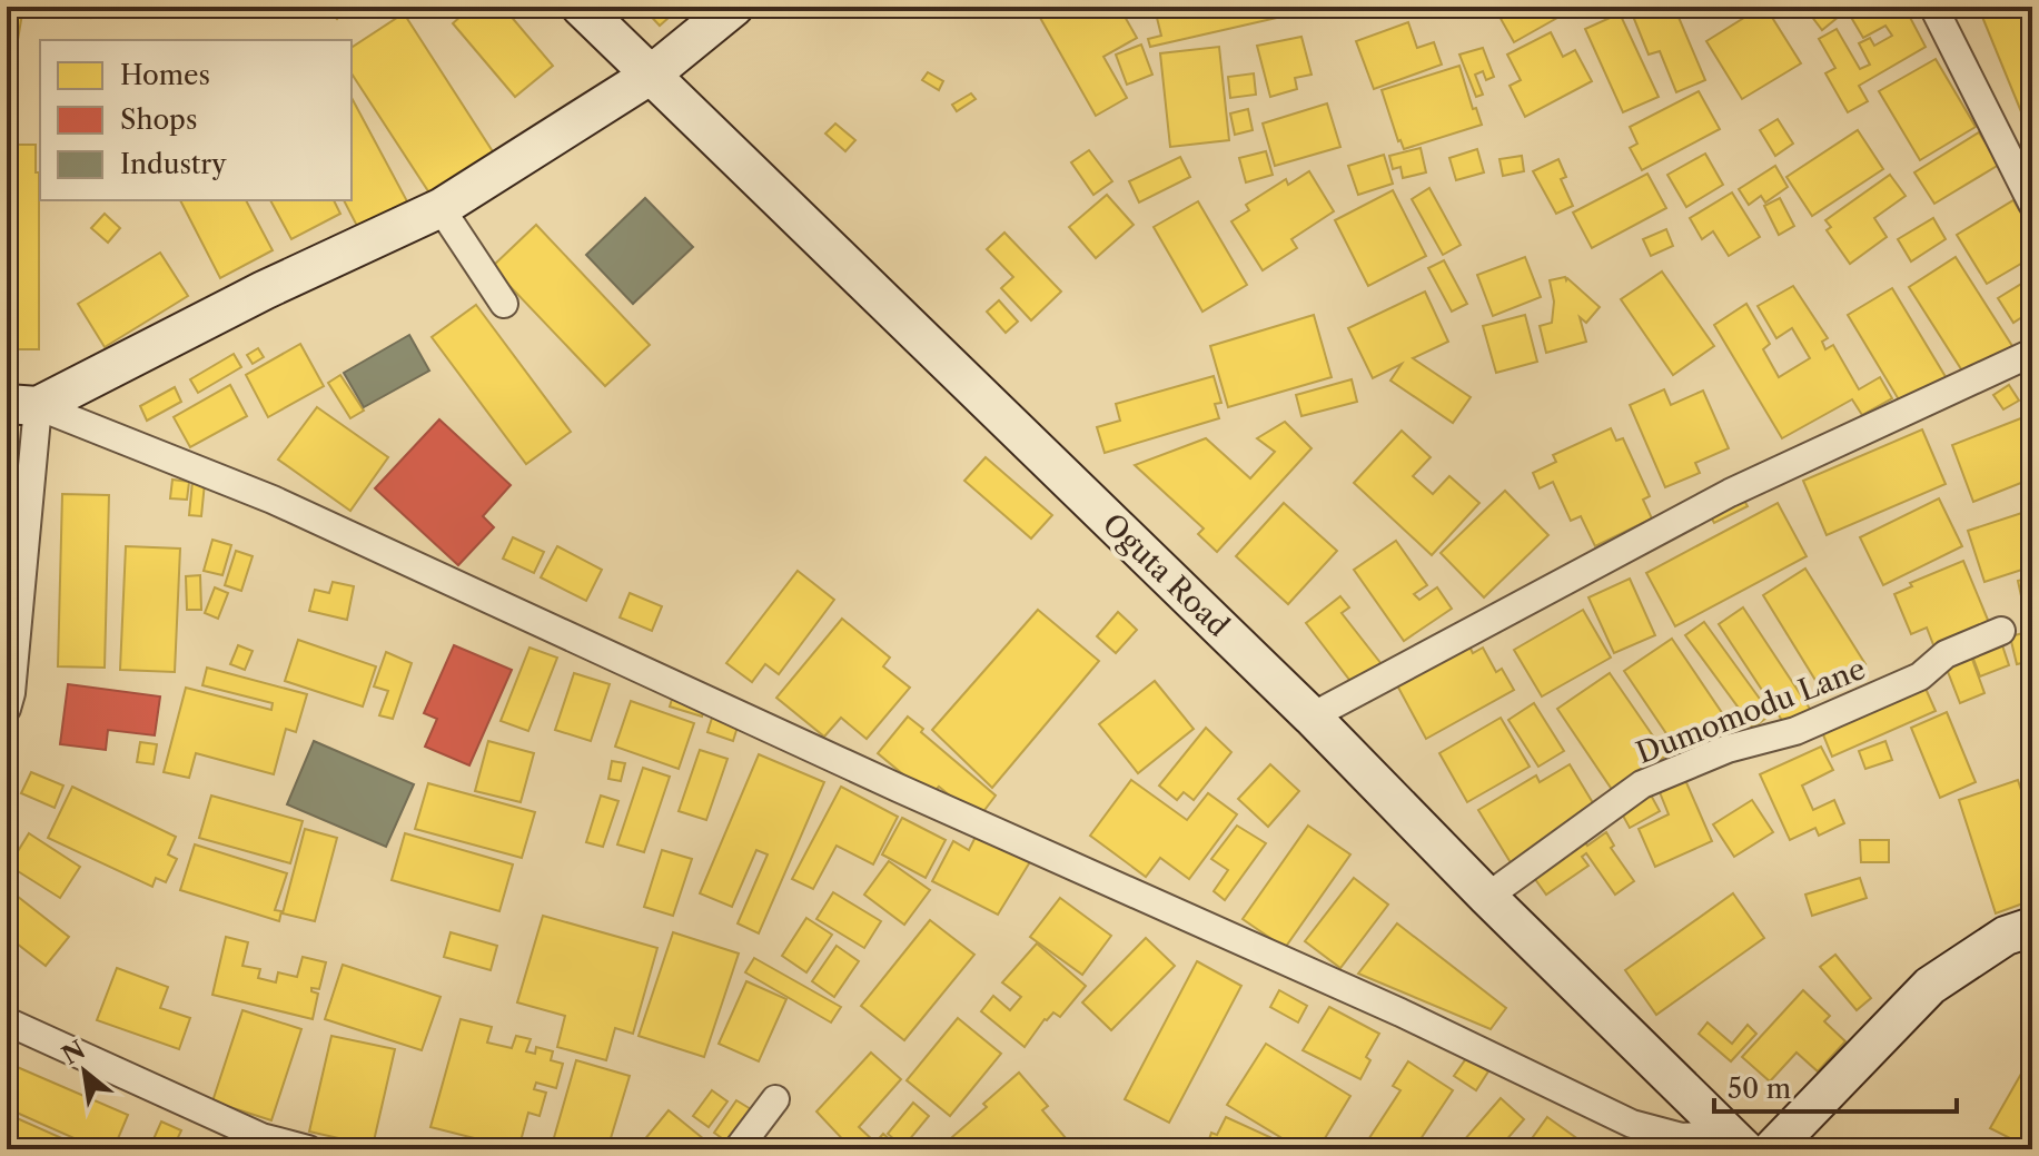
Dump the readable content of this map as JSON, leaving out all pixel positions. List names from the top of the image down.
{
  "streets": {
    "main road": ["Oguta Road"],
    "street": ["Dumomodu Lane"]
  },
  "crossings": [
    ["Oguta Road", "Dumomodu Lane"]
  ],
  "legend": ["Homes", "Shops", "Industry"],
  "scale_bar": "50 m",
  "north": "top left"
}
